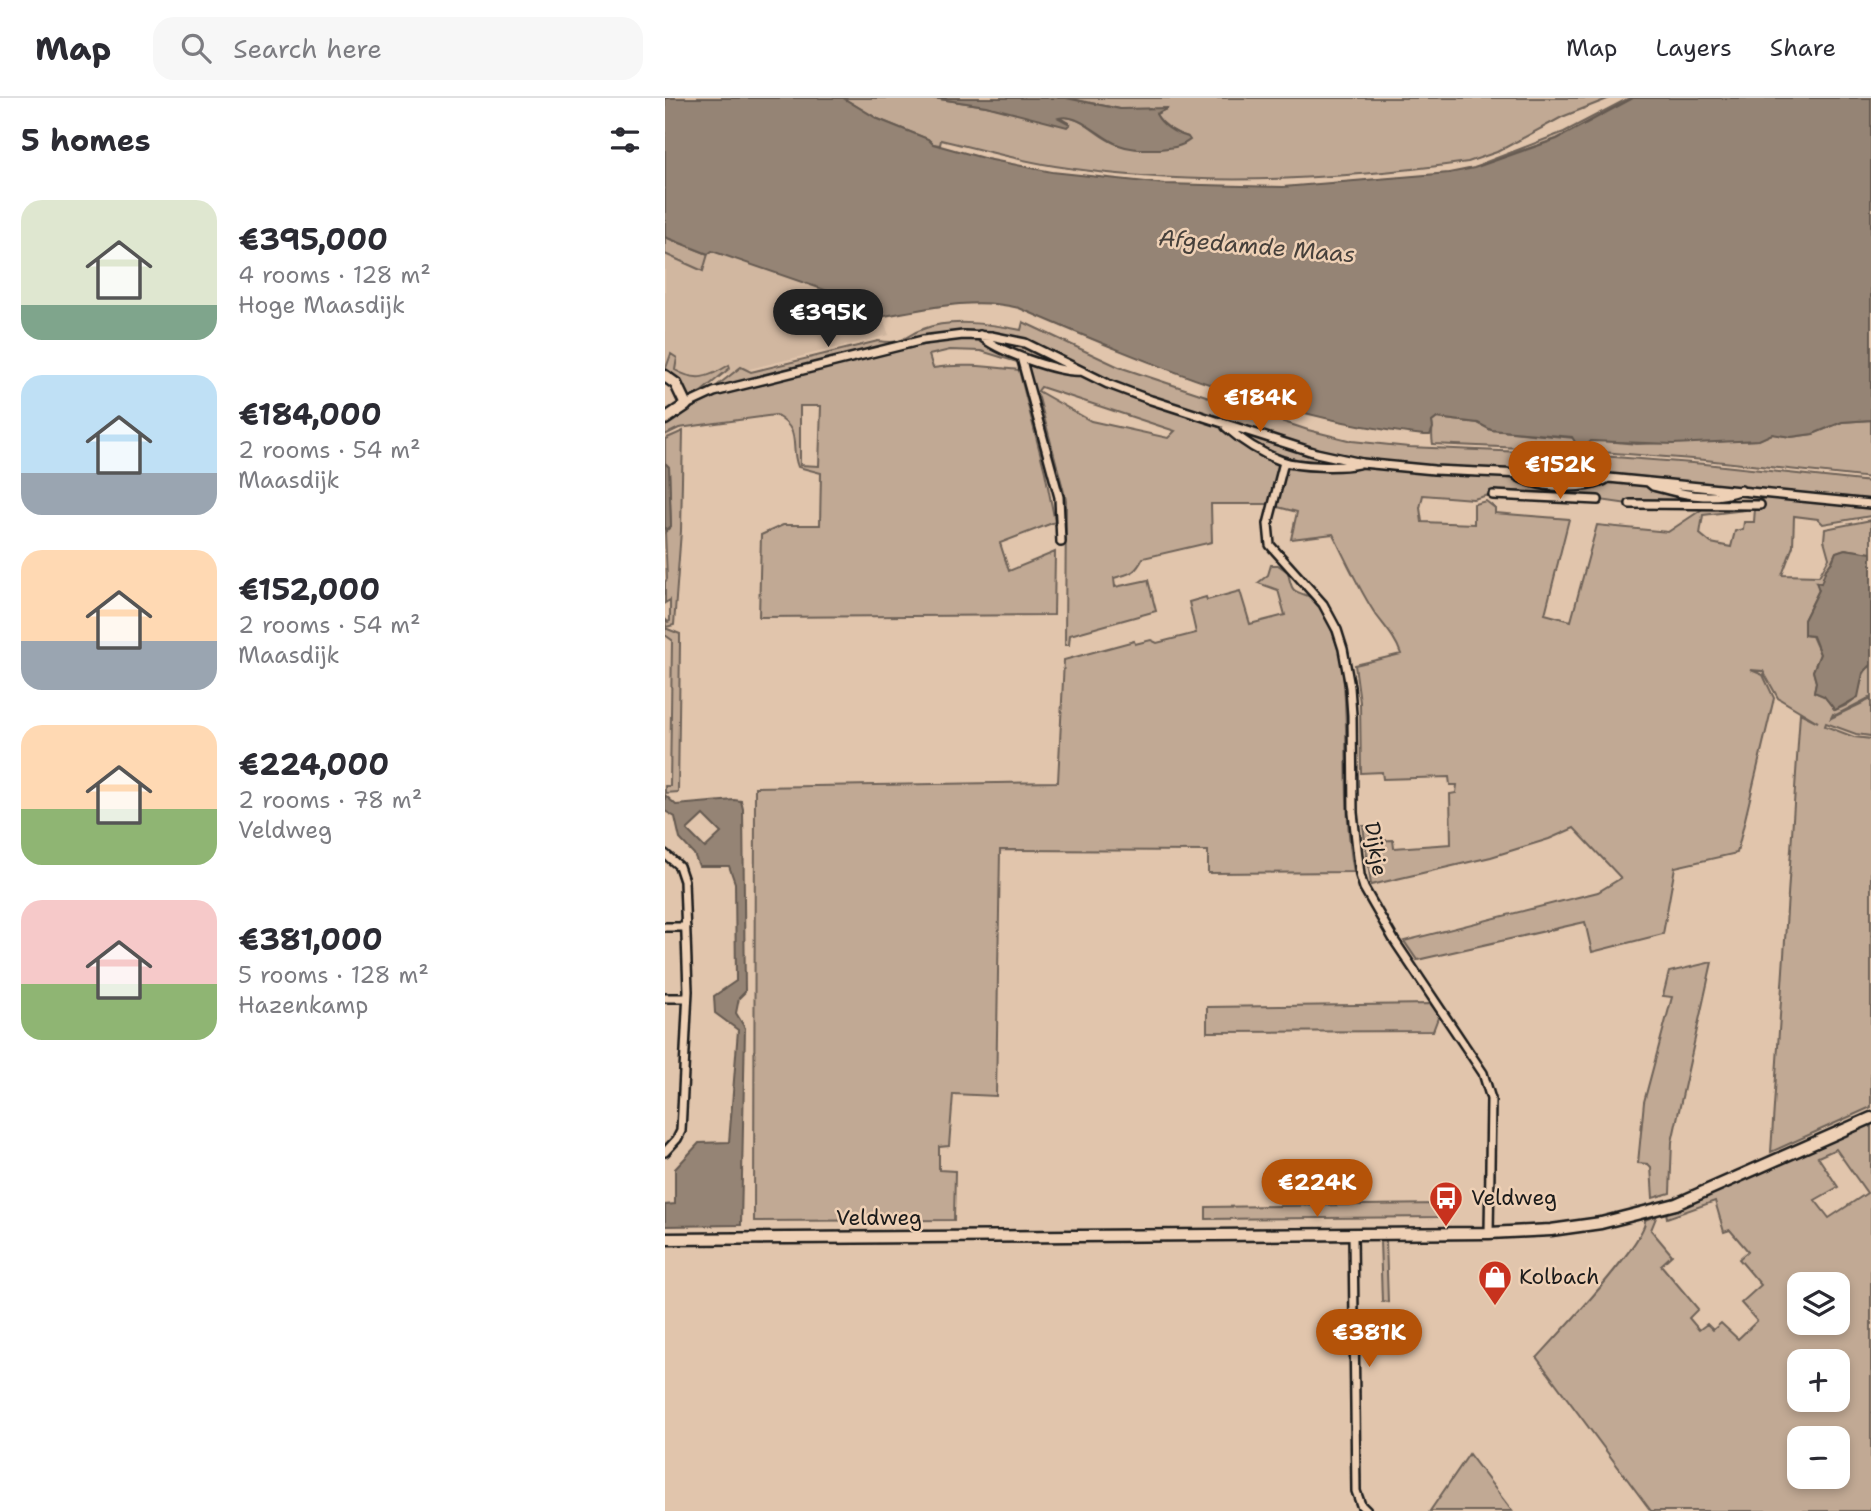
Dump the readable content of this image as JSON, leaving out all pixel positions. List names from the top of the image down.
{
  "streets": {
    "street": ["Dijkje", "Veldweg"]
  },
  "crossings": [
    ["Dijkje", "Veldweg"]
  ],
  "water": ["Afgedamde Maas"],
  "places": {
    "bus stop": ["Veldweg"],
    "shop": ["Kolbach"]
  },
  "page": {
    "header": "Map",
    "search": "Search here",
    "nav": ["Map", "Layers", "Share"],
    "heading": "5 homes",
    "list": [
      {
        "name": "€395,000",
        "note": "4 rooms · 128 m² · Hoge Maasdijk"
      },
      {
        "name": "€184,000",
        "note": "2 rooms · 54 m² · Maasdijk"
      },
      {
        "name": "€152,000",
        "note": "2 rooms · 54 m² · Maasdijk"
      },
      {
        "name": "€224,000",
        "note": "2 rooms · 78 m² · Veldweg"
      },
      {
        "name": "€381,000",
        "note": "5 rooms · 128 m² · Hazenkamp"
      }
    ],
    "price": [
      "€395K",
      "€184K",
      "€152K",
      "€224K",
      "€381K"
    ],
    "map_buttons": ["+", "−"]
  }
}
